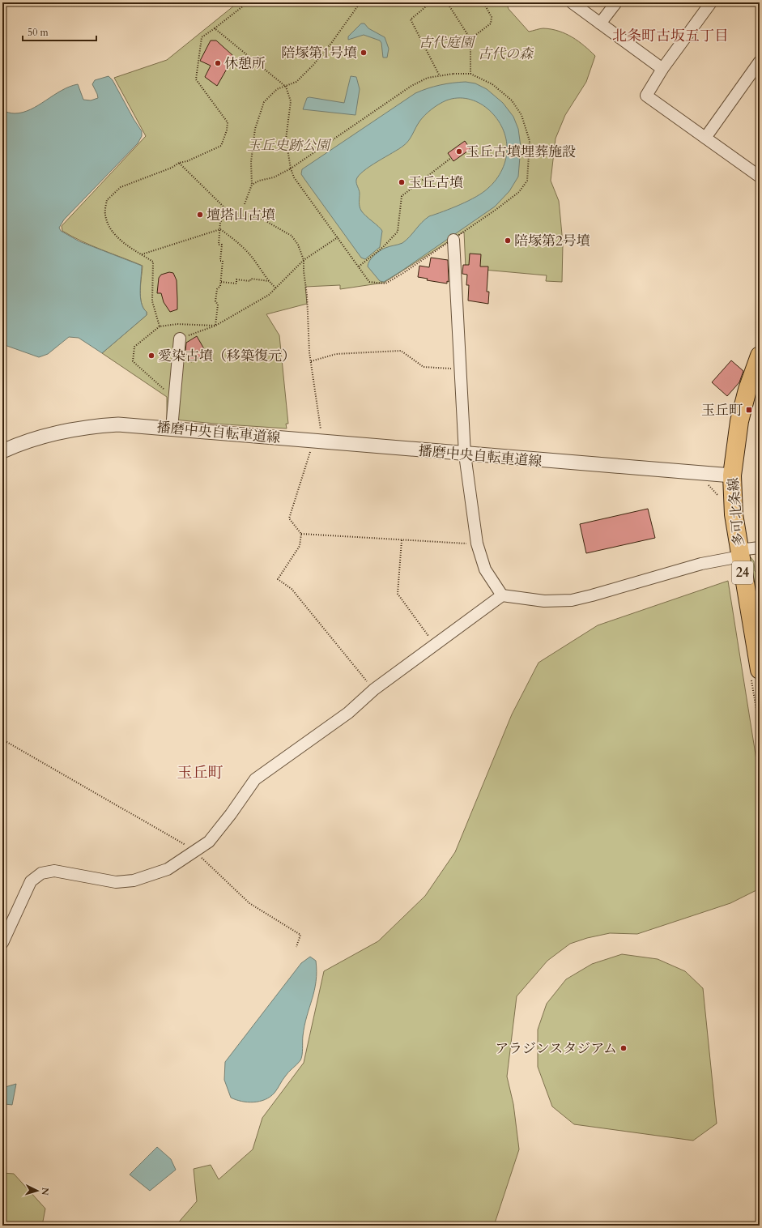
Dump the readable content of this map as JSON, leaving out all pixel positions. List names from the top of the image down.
{
  "streets": {
    "main road": ["多可北条線", "24"]
  },
  "districts": ["北条町古坂五丁目", "玉丘町"],
  "parks": ["古代庭園", "古代の森", "玉丘史跡公園"],
  "places": {
    "other": [
      "陪塚第1号墳",
      "休憩所",
      "玉丘古墳埋葬施設",
      "玉丘古墳",
      "壇塔山古墳",
      "陪塚第2号墳",
      "愛染古墳（移築復元）",
      "アラジンスタジアム"
    ],
    "transit": ["玉丘町"]
  },
  "scale_bar": "50 m",
  "north": "right"
}
